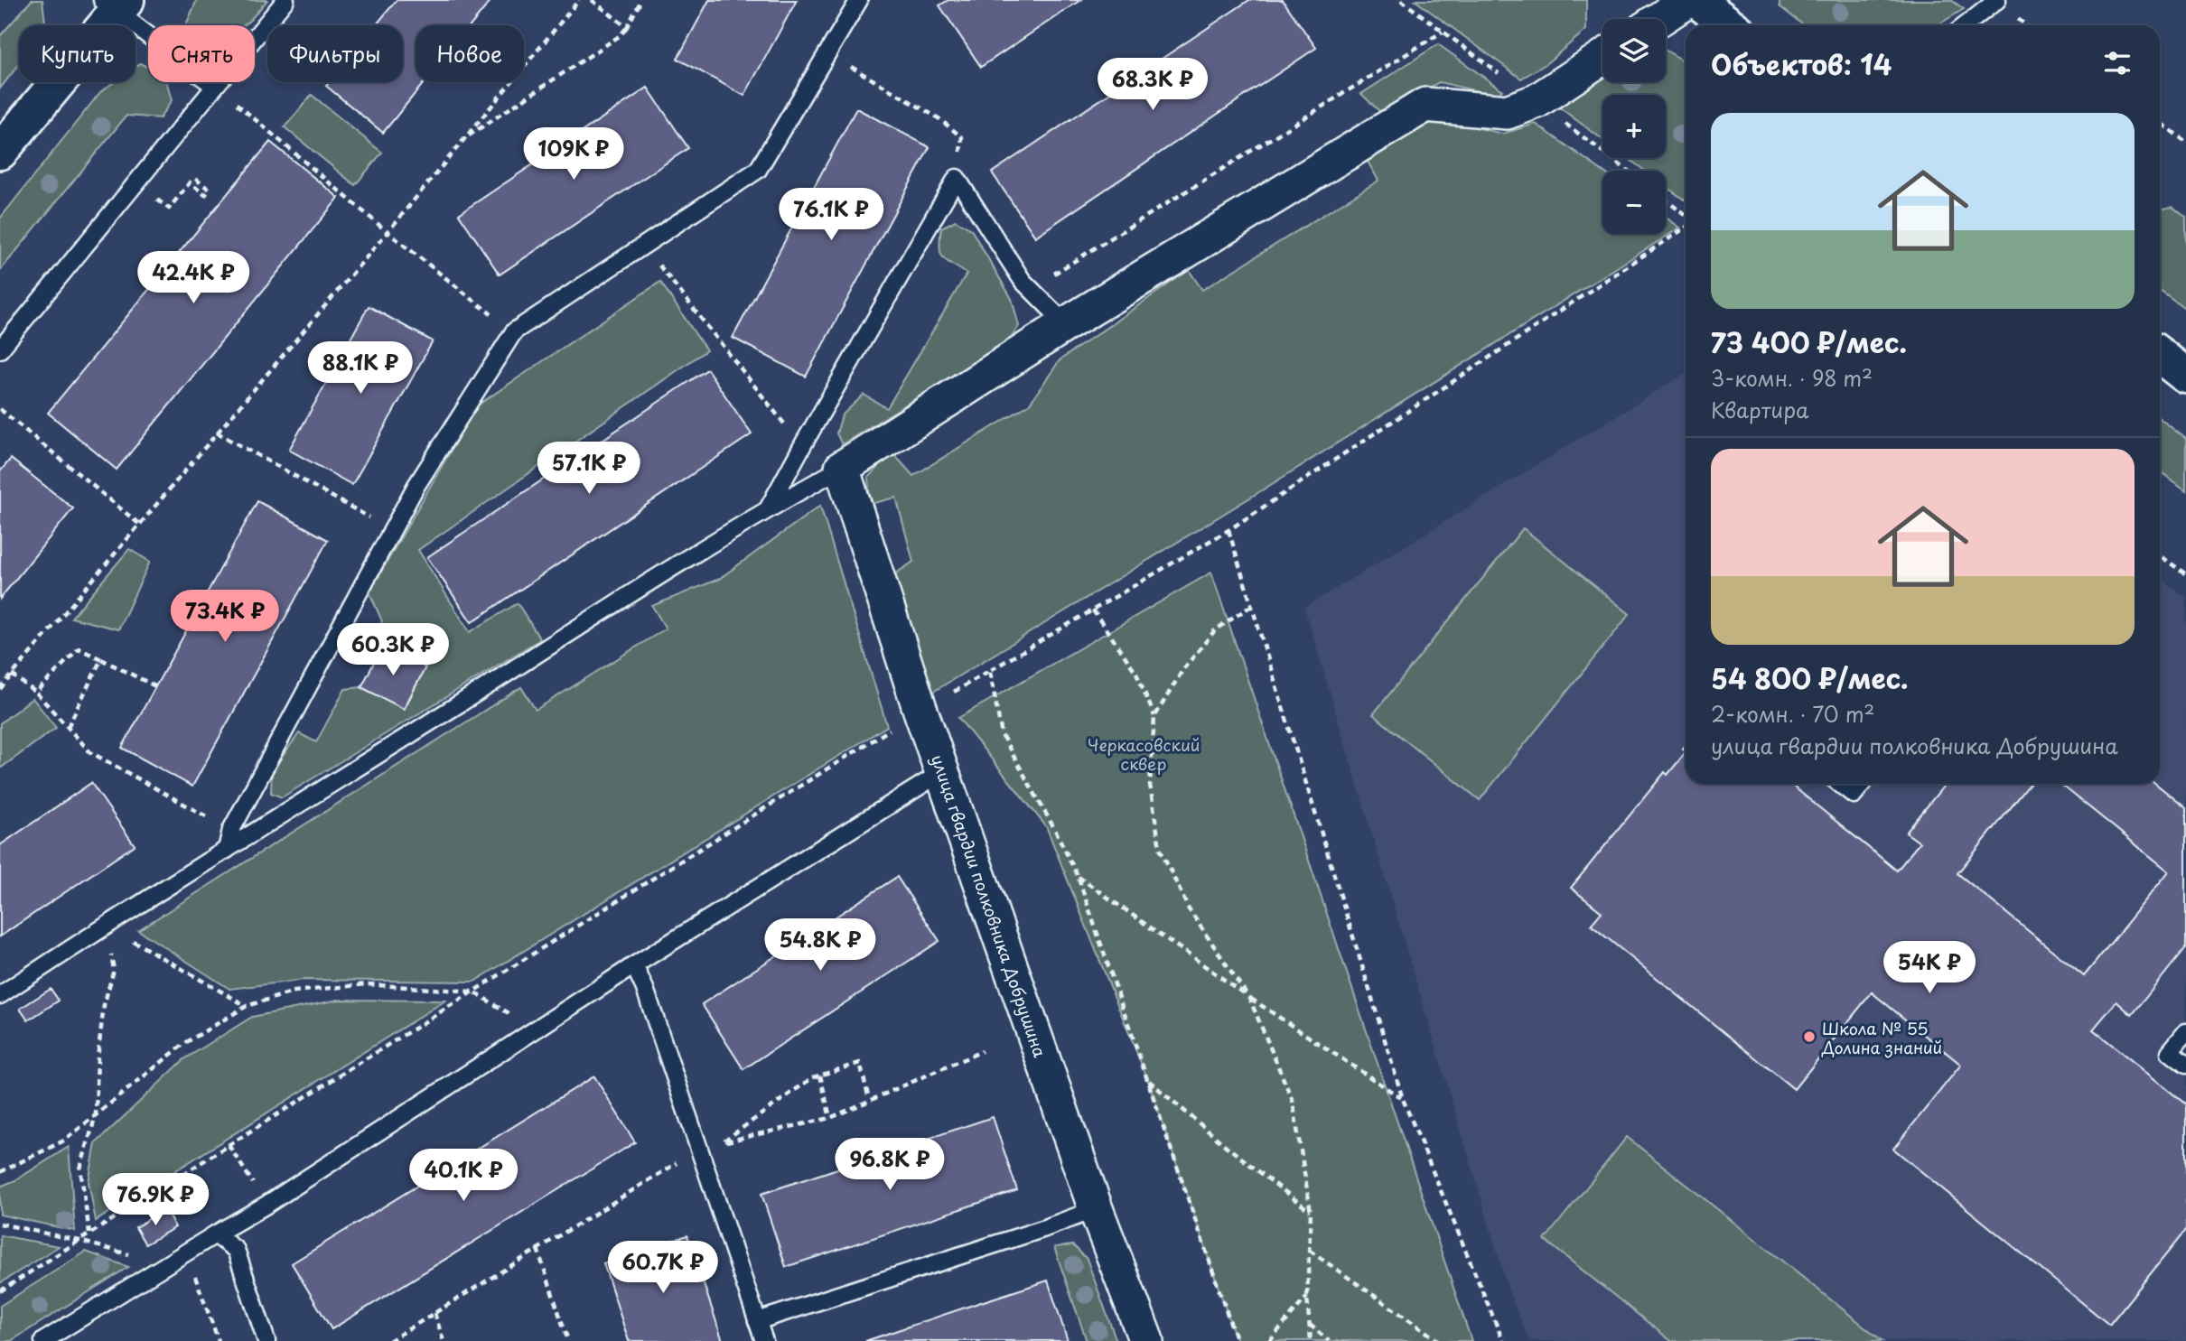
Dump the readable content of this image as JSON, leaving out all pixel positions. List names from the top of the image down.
{
  "streets": {
    "street": ["улица гвардии полковника Добрушина"]
  },
  "parks": ["Черкасовский сквер"],
  "places": ["Школа № 55 Долина знаний"],
  "page": {
    "map_buttons": ["+", "−"],
    "chip": [
      "Купить",
      "Снять",
      "Фильтры",
      "Новое"
    ],
    "heading": "Объектов: 14",
    "price": [
      "68.3K ₽",
      "109K ₽",
      "76.1K ₽",
      "42.4K ₽",
      "88.1K ₽",
      "57.1K ₽",
      "73.4K ₽",
      "60.3K ₽",
      "54.8K ₽",
      "54K ₽",
      "96.8K ₽",
      "40.1K ₽",
      "76.9K ₽",
      "60.7K ₽"
    ],
    "list": [
      {
        "name": "73 400 ₽/мес.",
        "note": "3-комн. · 98 m² · Квартира"
      },
      {
        "name": "54 800 ₽/мес.",
        "note": "2-комн. · 70 m² · улица гвардии полковника Добрушина"
      }
    ]
  }
}
